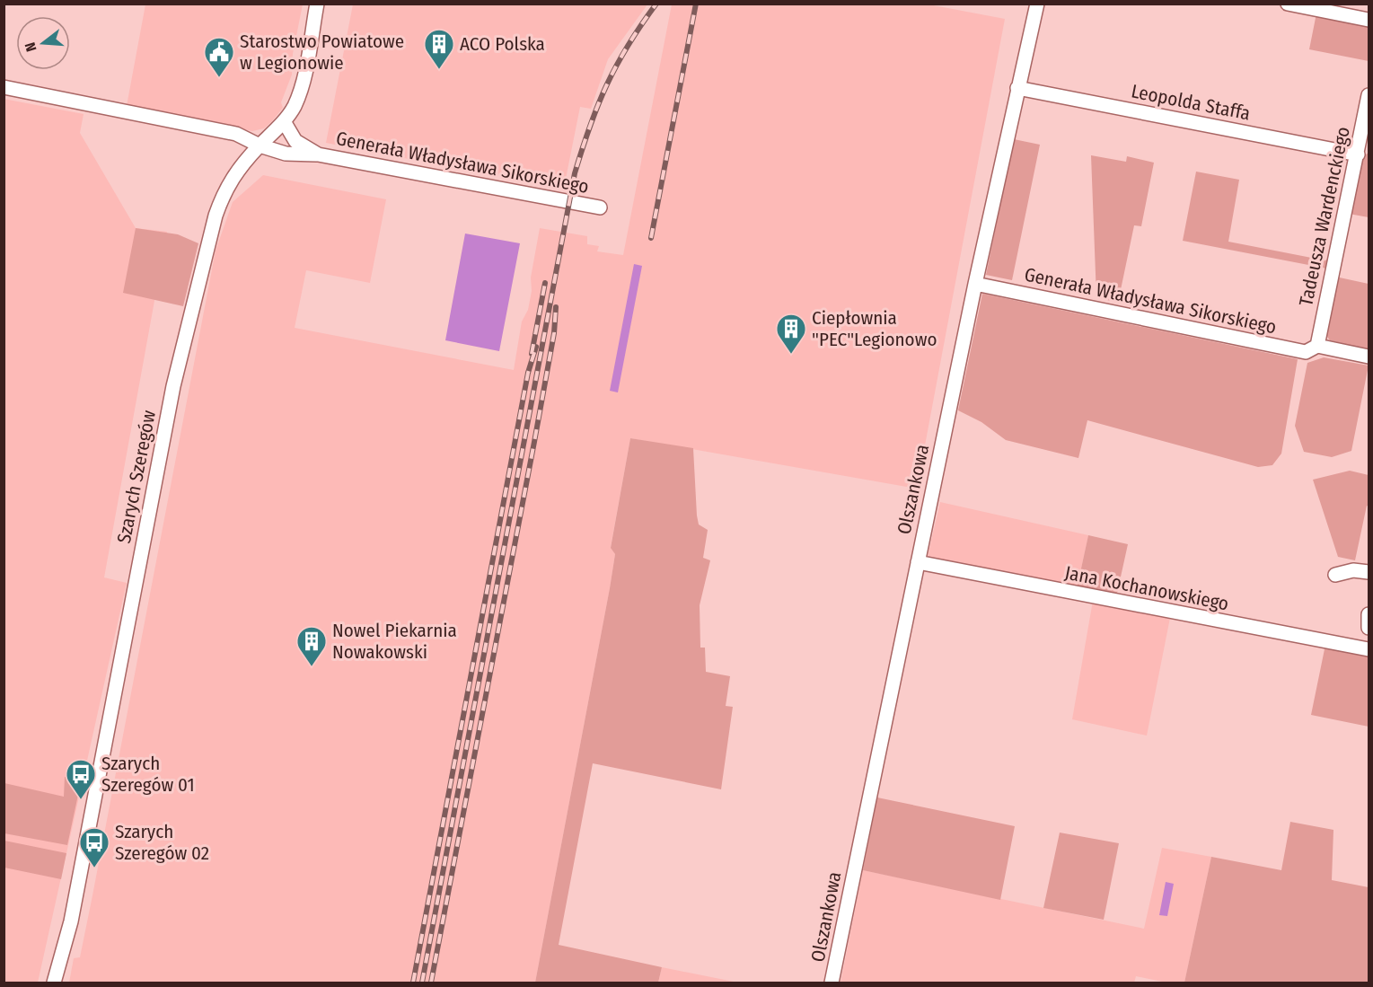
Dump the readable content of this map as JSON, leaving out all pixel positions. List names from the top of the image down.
{
  "streets": {
    "street": [
      "Leopolda Staffa",
      "Generała Władysława Sikorskiego",
      "Tadeusza Wardenckiego",
      "Szarych Szeregów",
      "Olszankowa",
      "Jana Kochanowskiego"
    ]
  },
  "crossings": [
    ["Leopolda Staffa", "Tadeusza Wardenckiego"],
    ["Leopolda Staffa", "Olszankowa"],
    ["Generała Władysława Sikorskiego", "Tadeusza Wardenckiego"],
    ["Generała Władysława Sikorskiego", "Szarych Szeregów"],
    ["Generała Władysława Sikorskiego", "Olszankowa"],
    ["Olszankowa", "Jana Kochanowskiego"]
  ],
  "places": {
    "building": ["ACO Polska", "Ciepłownia \"PEC\"Legionowo", "Nowel Piekarnia Nowakowski"],
    "public building": ["Starostwo Powiatowe w Legionowie"],
    "bus stop": ["Szarych Szeregów 01", "Szarych Szeregów 02"]
  },
  "north": "left"
}
